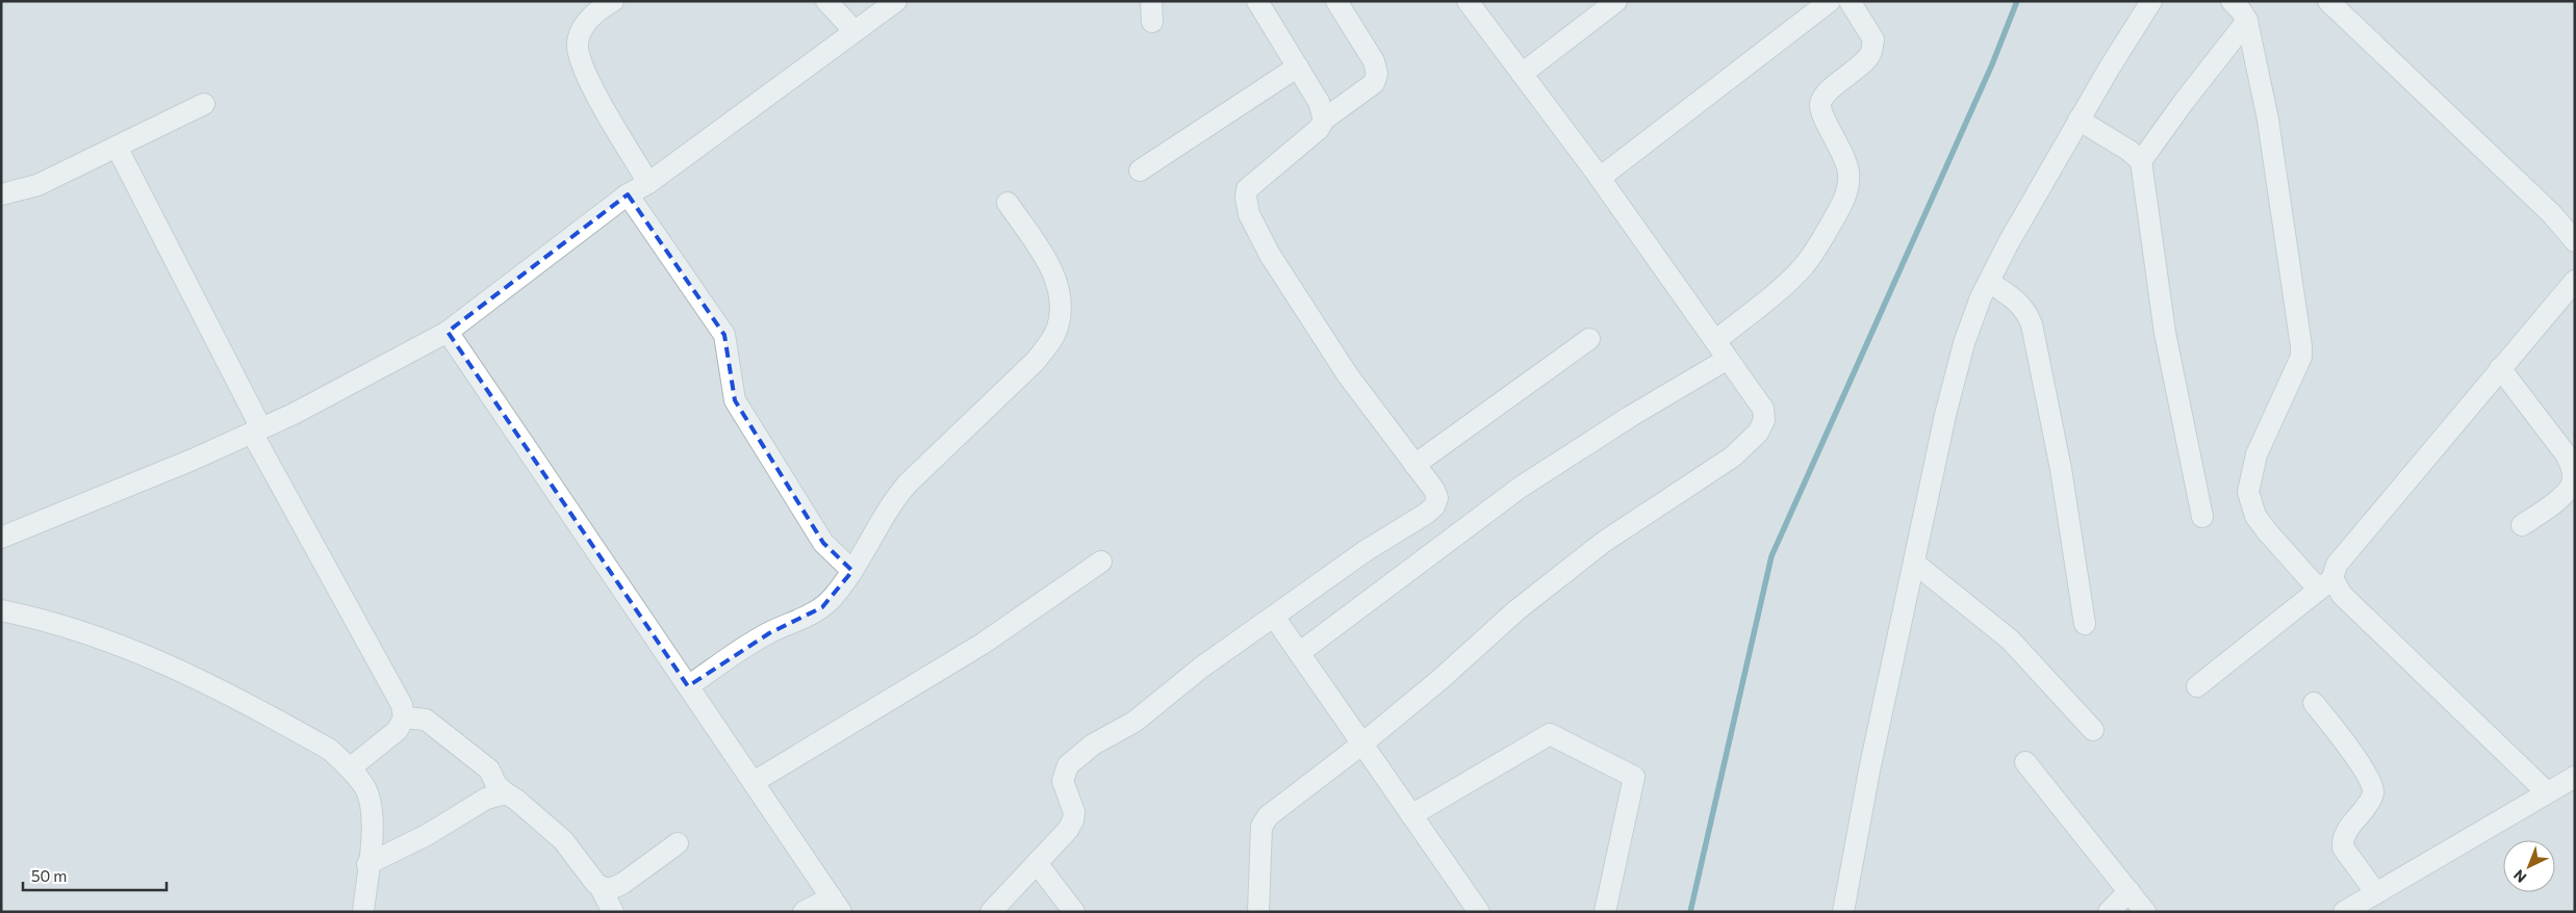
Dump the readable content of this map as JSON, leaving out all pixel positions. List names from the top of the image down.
{
  "scale_bar": "50 m",
  "north": "bottom left"
}
